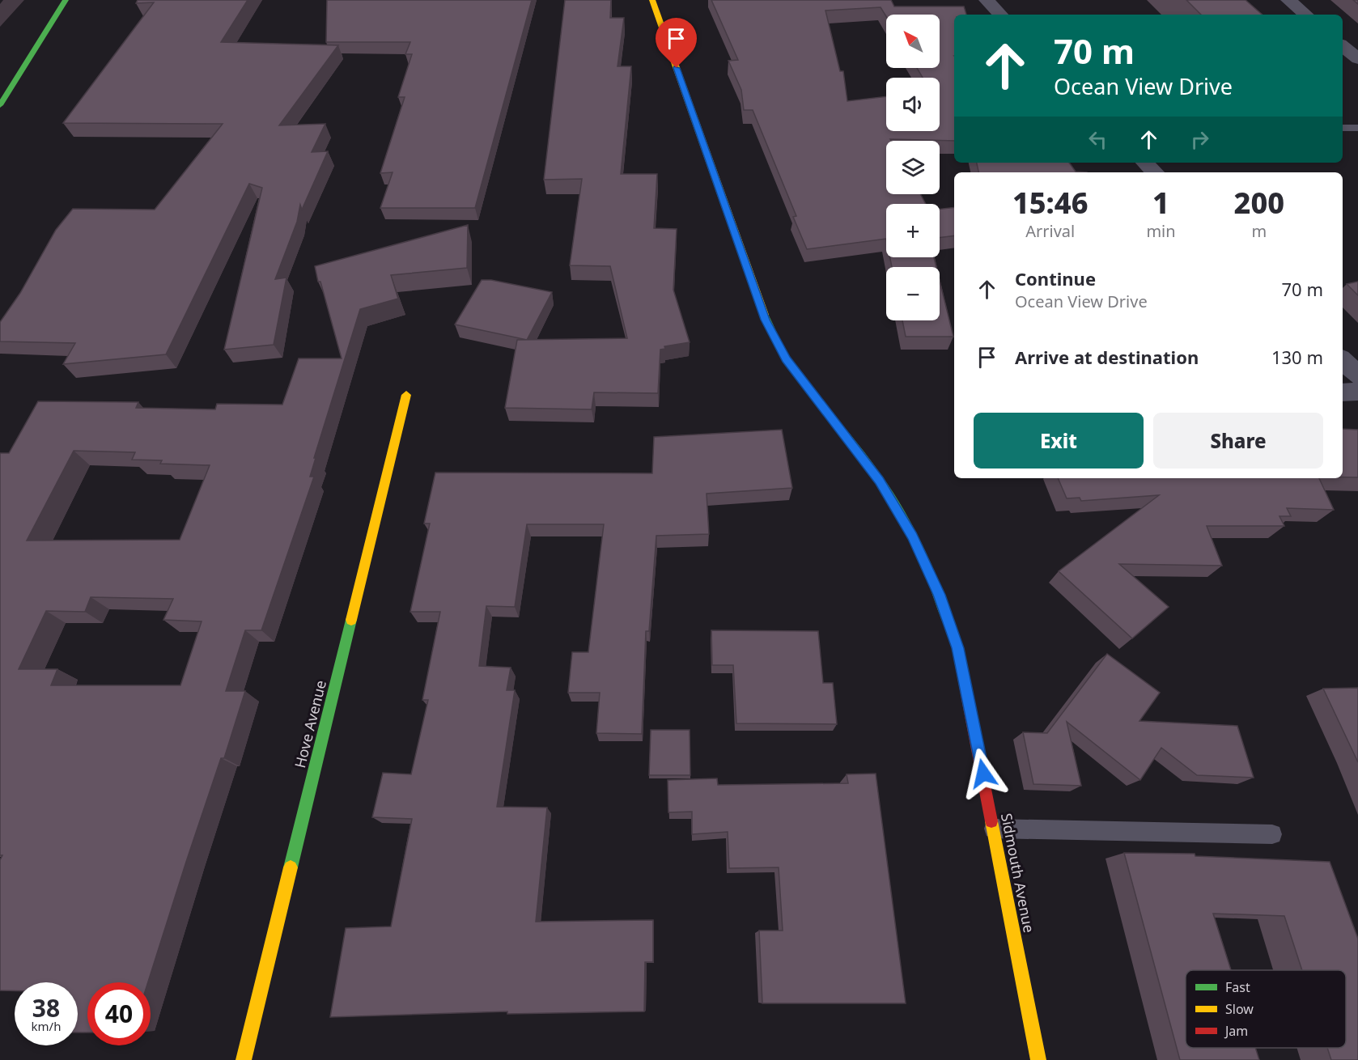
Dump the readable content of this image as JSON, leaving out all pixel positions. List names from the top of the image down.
{
  "streets": {
    "street": ["Hove Avenue", "Sidmouth Avenue"]
  },
  "legend": ["Fast", "Slow", "Jam"],
  "north": "top left",
  "page": {
    "map_buttons": ["+", "−"],
    "turn": ["70 m", "Ocean View Drive"],
    "eta": [
      "15:46",
      "Arrival",
      "1",
      "min",
      "200",
      "m"
    ],
    "list": [
      {
        "name": "Continue",
        "note": "Ocean View Drive",
        "value": "70 m"
      },
      {
        "name": "Arrive at destination",
        "value": "130 m"
      }
    ],
    "buttons": ["Exit", "Share"],
    "speed": "38 km/h",
    "limit": "40"
  }
}
